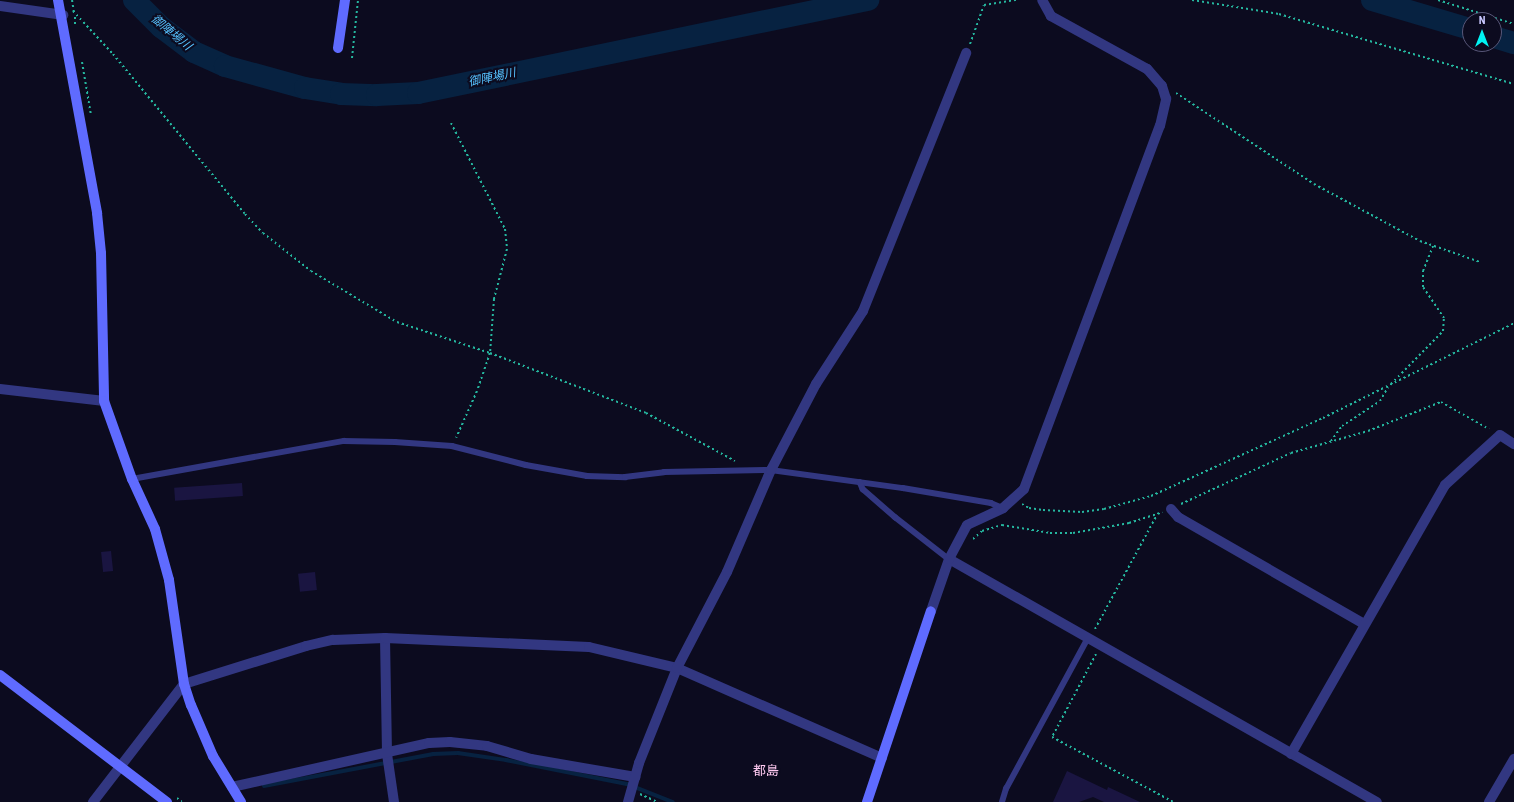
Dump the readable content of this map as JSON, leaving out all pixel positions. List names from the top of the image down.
{
  "districts": ["都島"],
  "water": ["御陣場川"],
  "north": "top"
}
